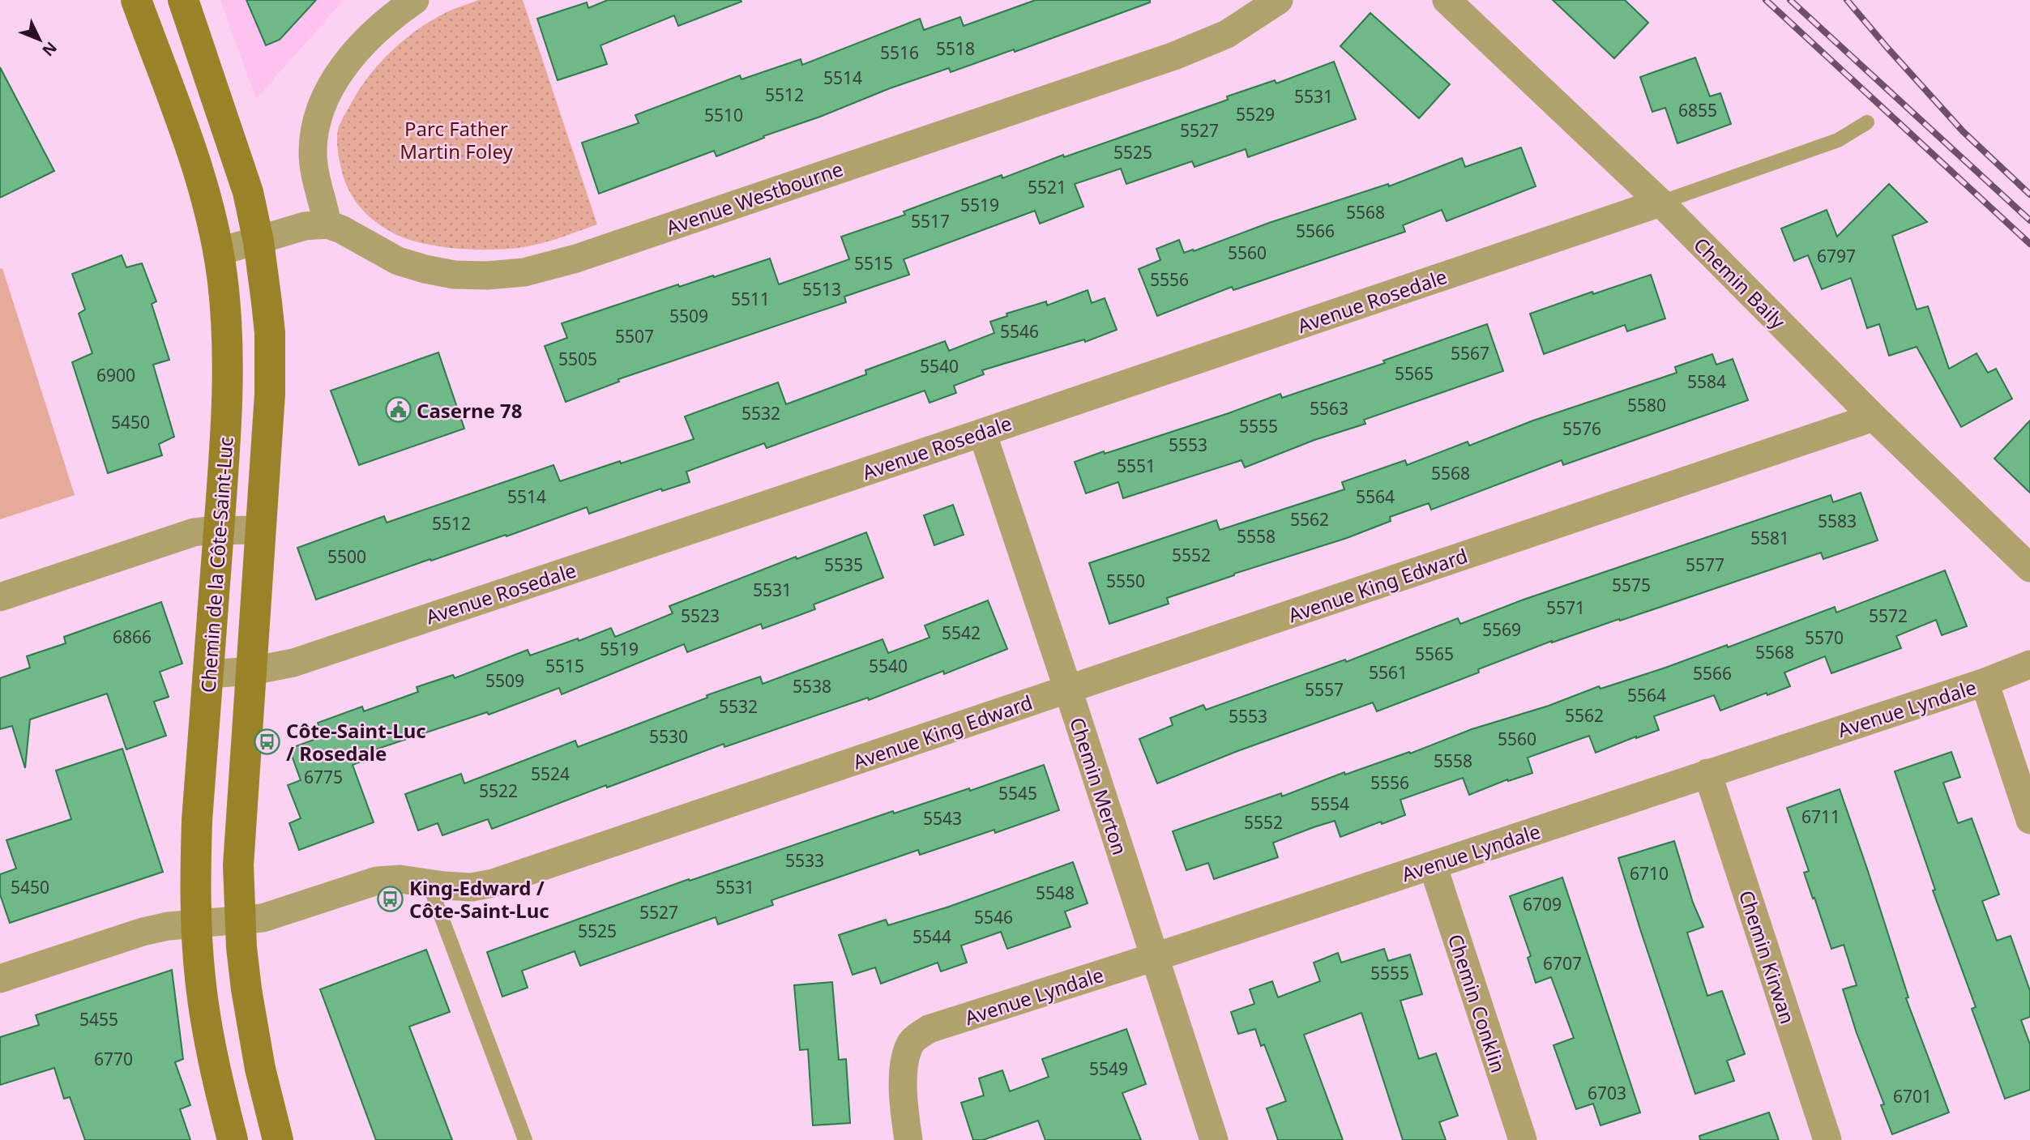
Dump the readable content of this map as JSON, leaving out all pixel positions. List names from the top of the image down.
{
  "streets": {
    "main road": ["Chemin de la Côte-Saint-Luc"],
    "street": [
      "Avenue Westbourne",
      "Chemin Baily",
      "Avenue Rosedale",
      "Avenue King Edward",
      "Avenue Lyndale",
      "Chemin Merton",
      "Chemin Kirwan",
      "Chemin Conklin"
    ]
  },
  "crossings": [
    ["Chemin Baily", "Avenue Rosedale"],
    ["Chemin Baily", "Avenue King Edward"],
    ["Avenue Rosedale", "Chemin de la Côte-Saint-Luc"],
    ["Avenue Rosedale", "Chemin Merton"],
    ["Chemin de la Côte-Saint-Luc", "Avenue King Edward"],
    ["Avenue King Edward", "Chemin Merton"],
    ["Avenue Lyndale", "Chemin Merton"],
    ["Avenue Lyndale", "Chemin Kirwan"],
    ["Avenue Lyndale", "Chemin Conklin"]
  ],
  "parks": ["Parc Father Martin Foley"],
  "places": {
    "public building": ["Caserne 78"],
    "bus stop": ["Côte-Saint-Luc / Rosedale", "King-Edward / Côte-Saint-Luc"]
  },
  "house_numbers": [
    "5518",
    "5516",
    "5514",
    "5512",
    "5531",
    "6855",
    "5529",
    "5510",
    "5527",
    "5525",
    "5521",
    "5519",
    "5568",
    "5517",
    "5566",
    "5560",
    "6797",
    "5515",
    "5556",
    "5513",
    "5511",
    "5509",
    "5546",
    "5507",
    "5567",
    "5505",
    "5540",
    "5565",
    "6900",
    "5584",
    "5580",
    "5563",
    "5532",
    "5450",
    "5555",
    "5576",
    "5553",
    "5551",
    "5568",
    "5514",
    "5564",
    "5562",
    "5583",
    "5512",
    "5558",
    "5581",
    "5552",
    "5500",
    "5535",
    "5577",
    "5550",
    "5575",
    "5531",
    "5571",
    "5523",
    "5572",
    "5569",
    "5542",
    "6866",
    "5570",
    "5519",
    "5568",
    "5565",
    "5515",
    "5540",
    "5561",
    "5566",
    "5509",
    "5538",
    "5557",
    "5564",
    "5532",
    "5562",
    "5553",
    "5530",
    "5560",
    "5558",
    "5524",
    "6775",
    "5556",
    "5522",
    "5545",
    "5554",
    "6711",
    "5543",
    "5552",
    "5533",
    "6710",
    "5450",
    "5531",
    "5548",
    "6709",
    "5527",
    "5546",
    "5525",
    "5544",
    "6707",
    "5555",
    "5455",
    "6770",
    "5549",
    "6703",
    "6701"
  ],
  "north": "bottom right"
}
